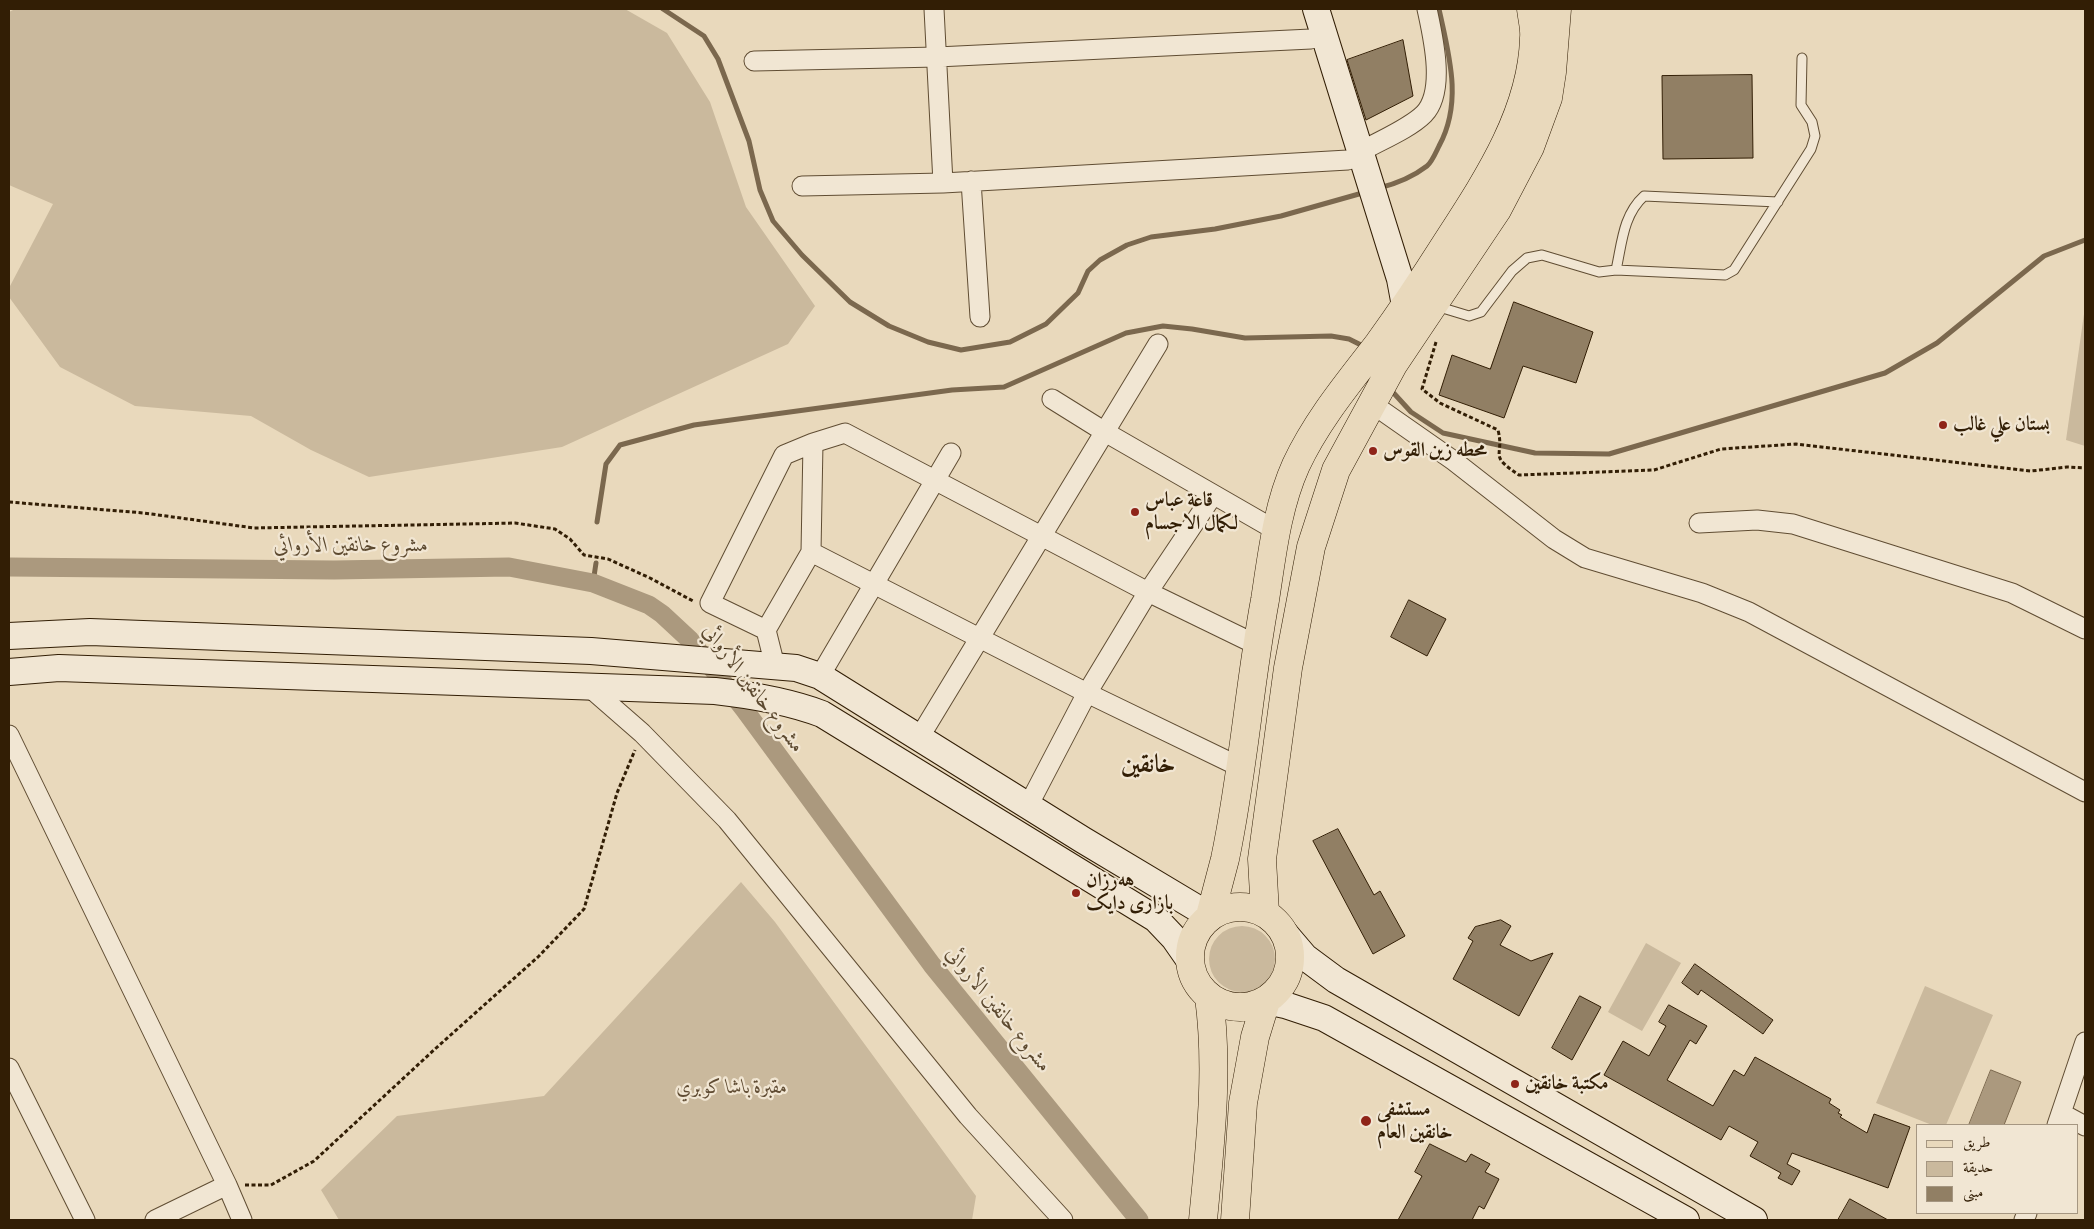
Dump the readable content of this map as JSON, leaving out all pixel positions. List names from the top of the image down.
{
  "districts": ["خانقين"],
  "water": ["مشروع خانقين الأروائي"],
  "parks": ["مقبرة باشا كوبري"],
  "places": [
    "بستان علي غالب",
    "محطه زين القوس",
    "قاعة عباس لكمال الاجسام",
    "هەرزان بازاری دایک",
    "مكتبة خانقين",
    "مستشفى خانقين العام"
  ],
  "legend": ["طريق", "حديقة", "مبنى"]
}
